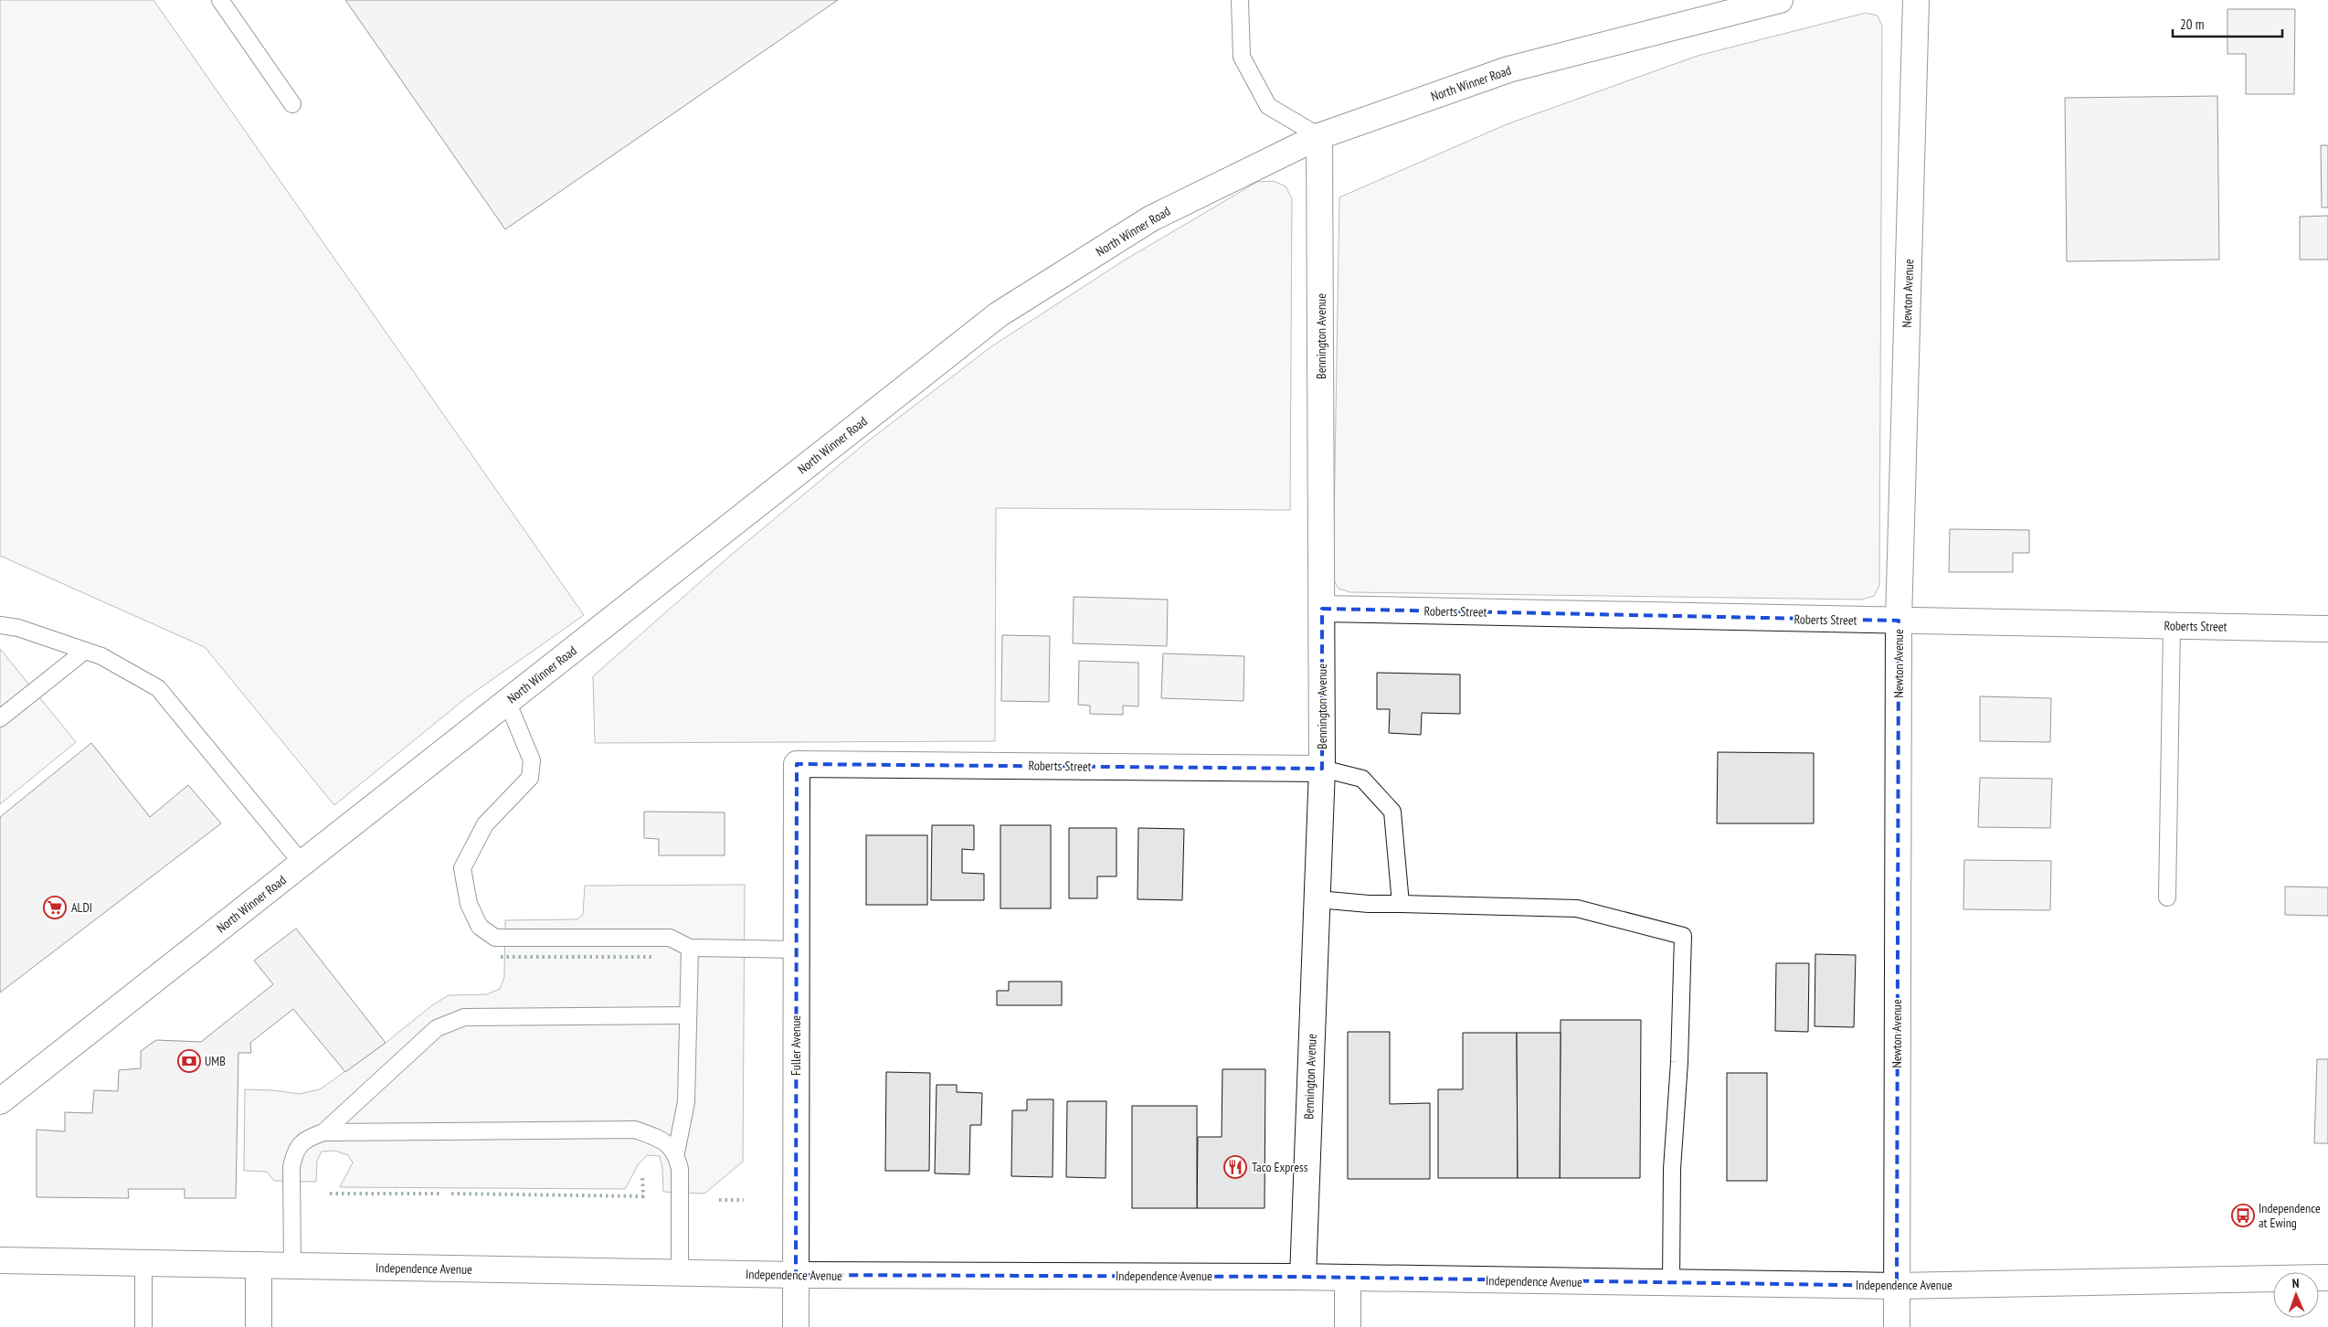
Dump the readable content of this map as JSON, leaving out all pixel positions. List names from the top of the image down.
{
  "streets": {
    "street": [
      "North Winner Road",
      "Newton Avenue",
      "Bennington Avenue",
      "Roberts Street",
      "Fuller Avenue",
      "Independence Avenue"
    ]
  },
  "crossings": [
    ["North Winner Road", "Bennington Avenue"],
    ["Newton Avenue", "Roberts Street"],
    ["Newton Avenue", "Independence Avenue"],
    ["Bennington Avenue", "Roberts Street"],
    ["Bennington Avenue", "Independence Avenue"],
    ["Roberts Street", "Fuller Avenue"],
    ["Fuller Avenue", "Independence Avenue"]
  ],
  "places": {
    "supermarket": ["ALDI"],
    "bank": ["UMB"],
    "restaurant": ["Taco Express"],
    "bus stop": ["Independence at Ewing"]
  },
  "scale_bar": "20 m",
  "north": "top"
}
